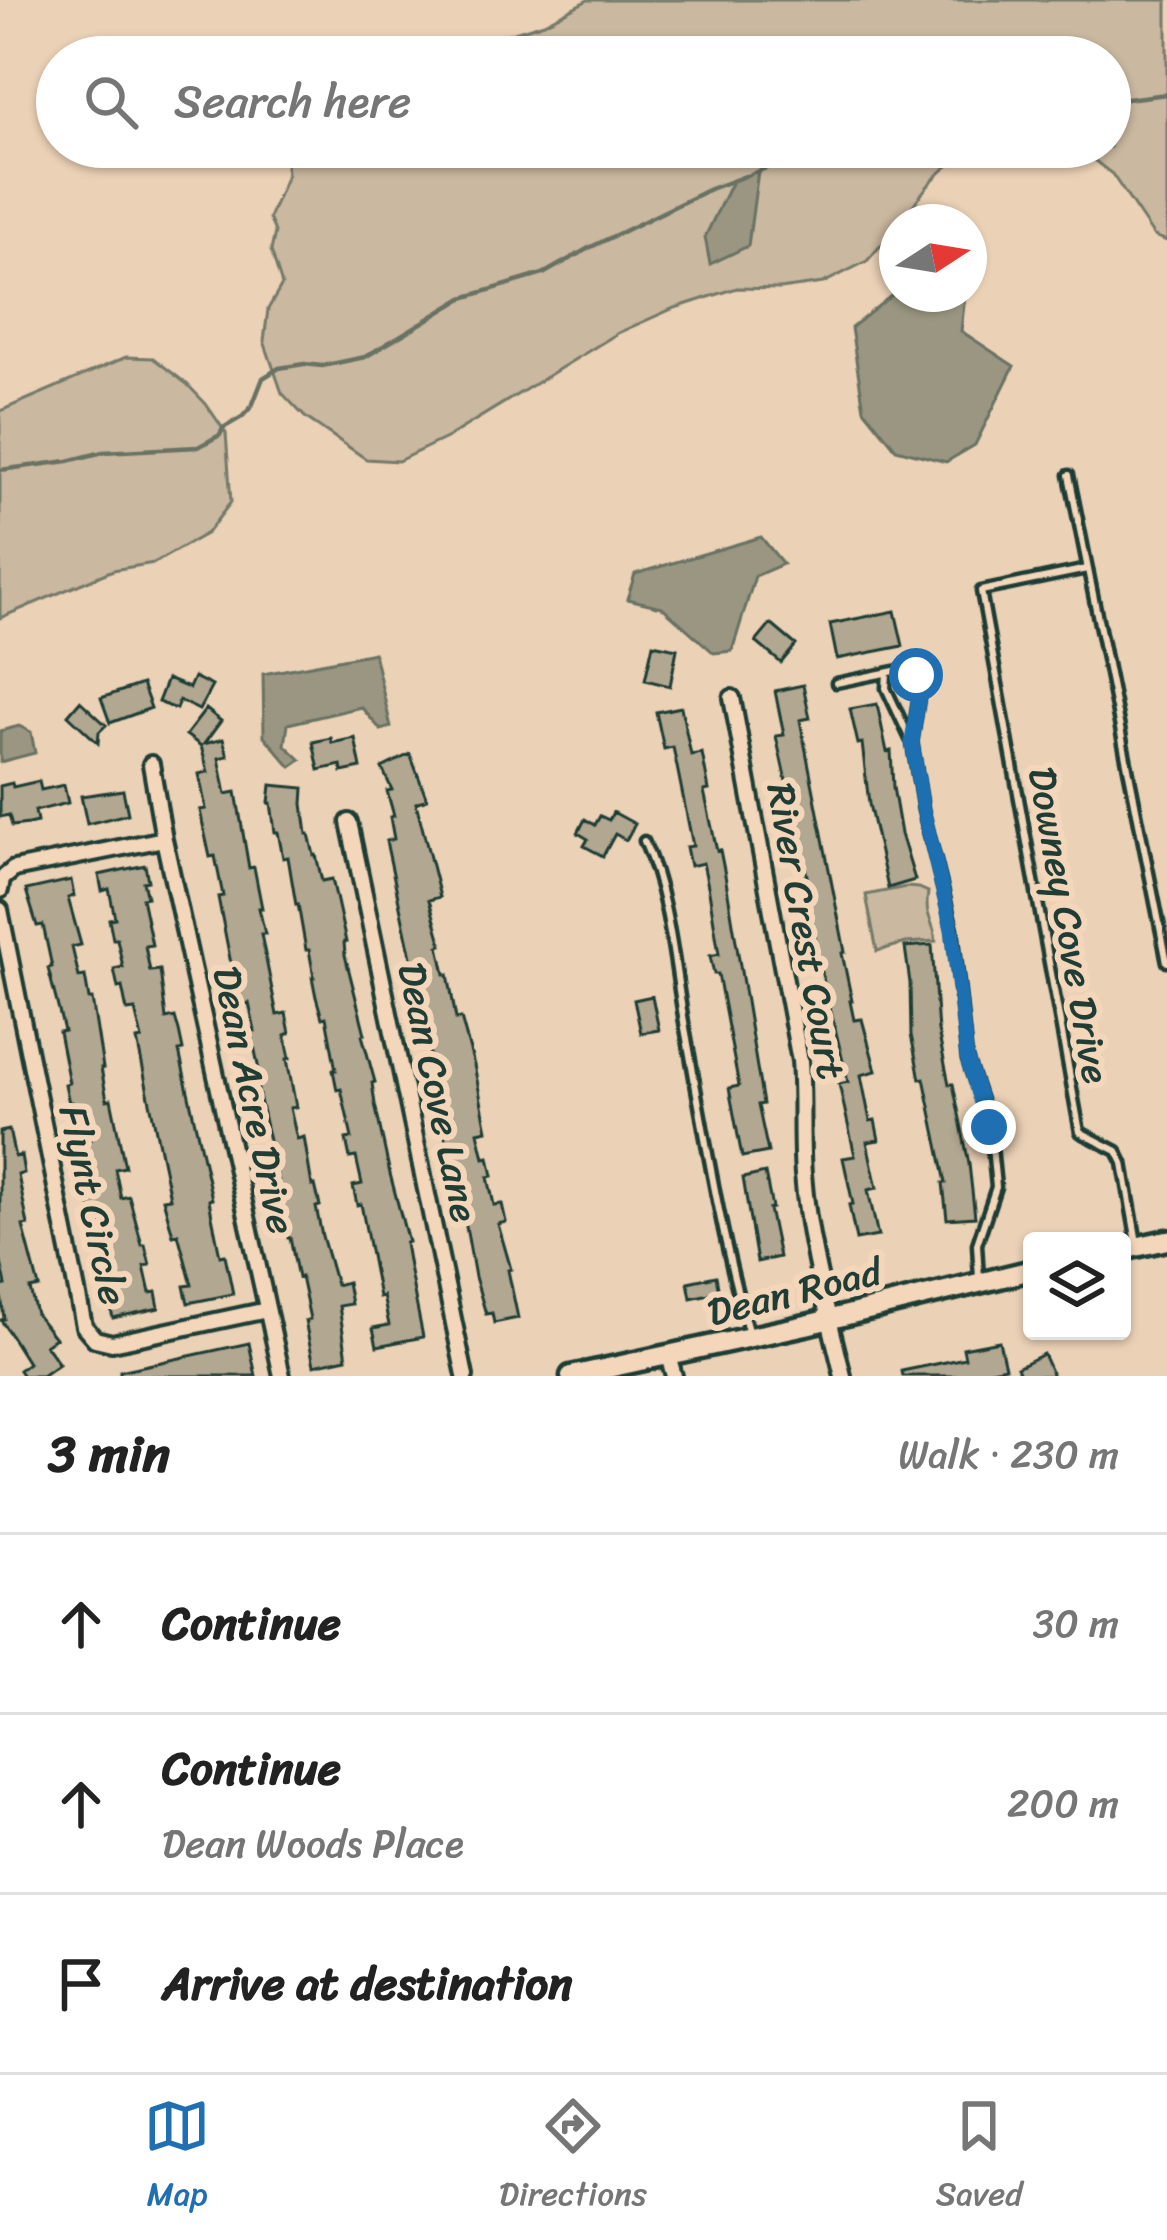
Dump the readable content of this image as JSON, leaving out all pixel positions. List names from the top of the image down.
{
  "streets": {
    "main road": ["Dean Road"],
    "street": [
      "River Crest Court",
      "Dean Cove Lane",
      "Dean Acre Drive",
      "Flynt Circle"
    ],
    "lane": ["Downey Cove Drive"]
  },
  "crossings": [
    ["River Crest Court", "Dean Road"],
    ["Dean Acre Drive", "Flynt Circle"]
  ],
  "north": "right",
  "page": {
    "search": "Search here",
    "heading": ["3 min", "Walk · 230 m"],
    "list": [
      ["Continue", "30 m"],
      ["Continue", "Dean Woods Place", "200 m"],
      "Arrive at destination"
    ],
    "nav": ["Map", "Directions", "Saved"]
  }
}
